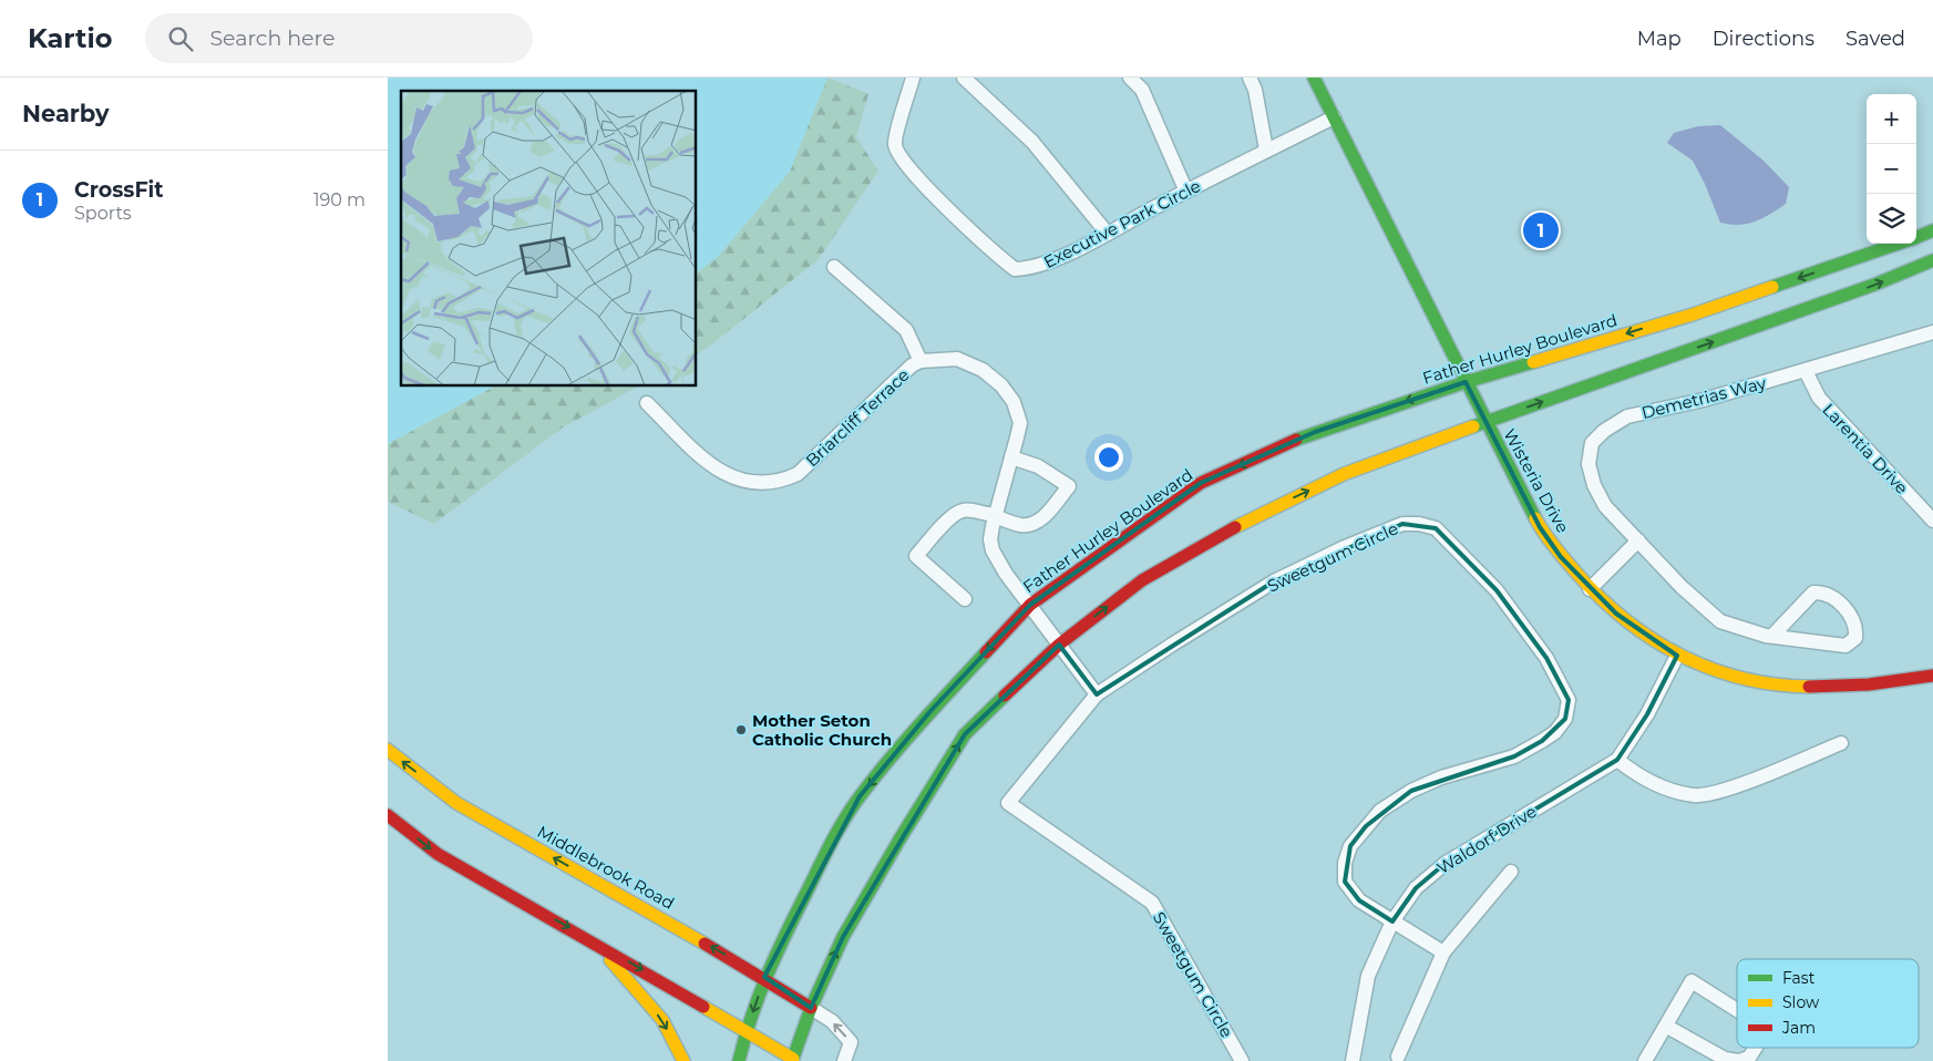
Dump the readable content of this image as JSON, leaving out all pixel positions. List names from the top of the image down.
{
  "streets": {
    "main road": ["Father Hurley Boulevard", "Wisteria Drive", "Middlebrook Road"],
    "street": [
      "Executive Park Circle",
      "Demetrias Way",
      "Briarcliff Terrace",
      "Larentia Drive",
      "Sweetgum Circle",
      "Waldorf Drive"
    ]
  },
  "crossings": [
    ["Executive Park Circle", "Wisteria Drive"],
    ["Father Hurley Boulevard", "Briarcliff Terrace"],
    ["Father Hurley Boulevard", "Wisteria Drive"],
    ["Father Hurley Boulevard", "Middlebrook Road"],
    ["Demetrias Way", "Larentia Drive"],
    ["Wisteria Drive", "Waldorf Drive"],
    ["Sweetgum Circle", "Waldorf Drive"]
  ],
  "places": ["Mother Seton Catholic Church"],
  "legend": ["Fast", "Slow", "Jam"],
  "page": {
    "header": "Kartio",
    "search": "Search here",
    "nav": ["Map", "Directions", "Saved"],
    "heading": "Nearby",
    "map_buttons": ["+", "−"],
    "list": [
      {
        "mark": "1",
        "name": "CrossFit",
        "note": "Sports",
        "value": "190 m"
      }
    ],
    "pins": "1"
  }
}
